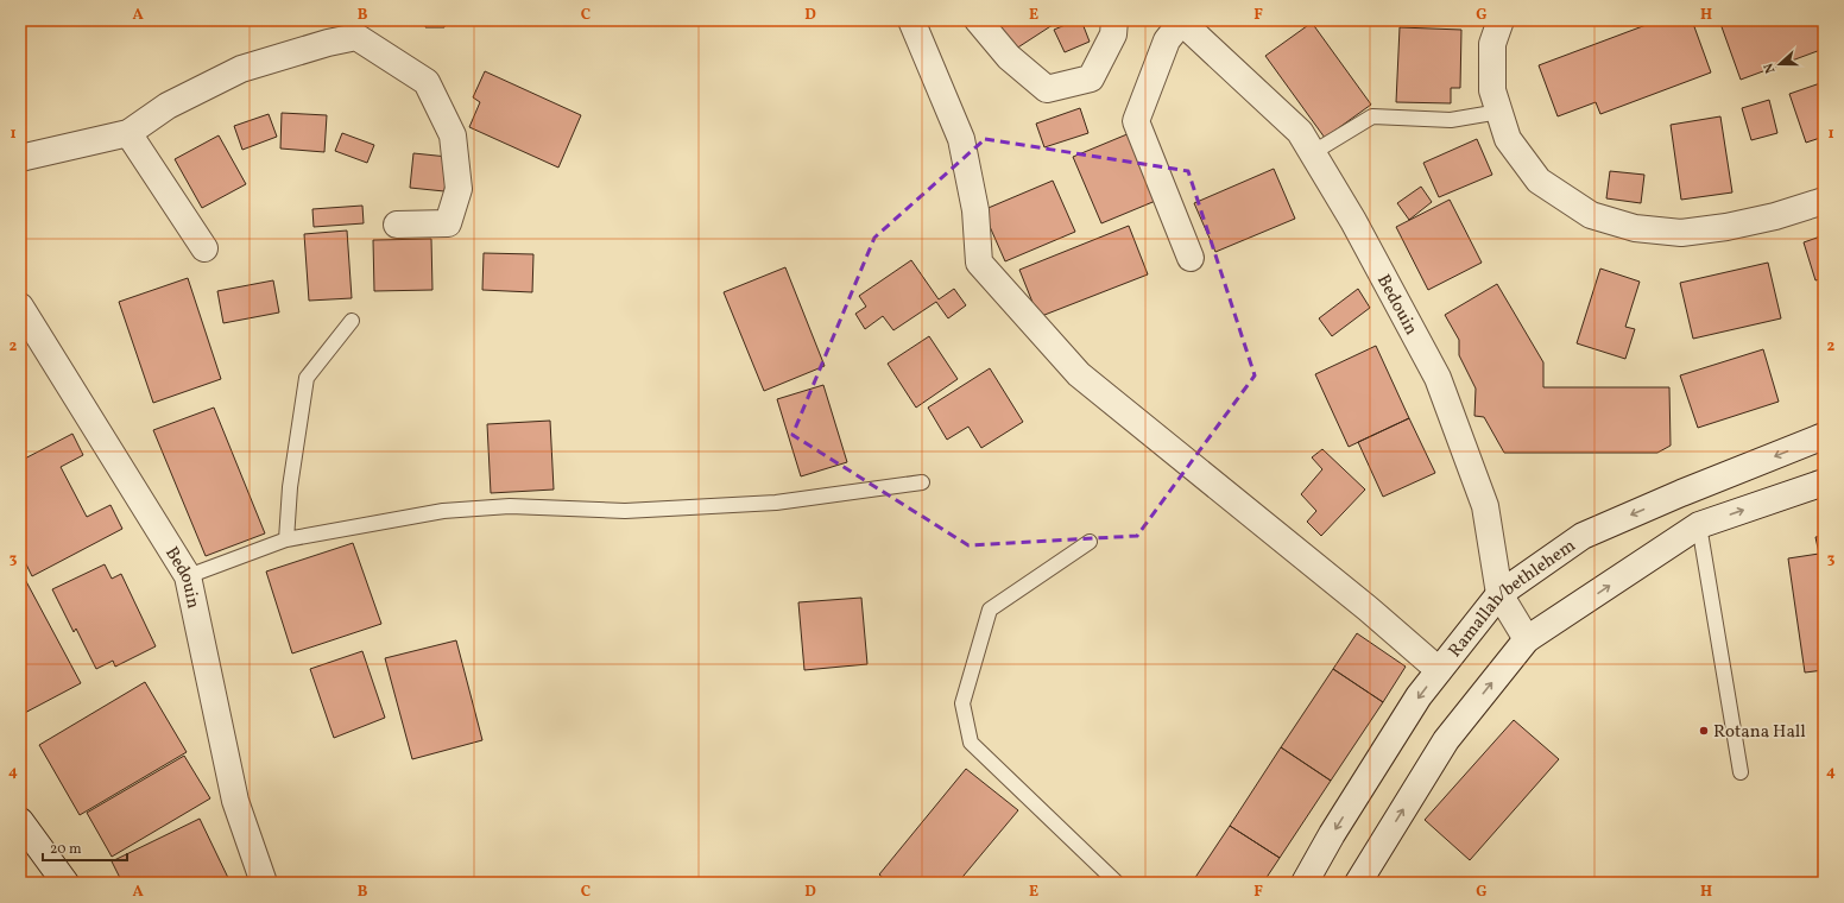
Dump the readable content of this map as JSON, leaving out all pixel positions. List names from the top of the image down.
{
  "streets": {
    "street": ["Bedouin", "Ramallah/bethlehem"]
  },
  "crossings": [
    ["Bedouin", "Ramallah/bethlehem"]
  ],
  "places": ["Rotana Hall"],
  "scale_bar": "20 m",
  "north": "left",
  "grid": {
    "columns": [
      "A",
      "B",
      "C",
      "D",
      "E",
      "F",
      "G",
      "H"
    ],
    "rows": [
      "1",
      "2",
      "3",
      "4"
    ]
  }
}
